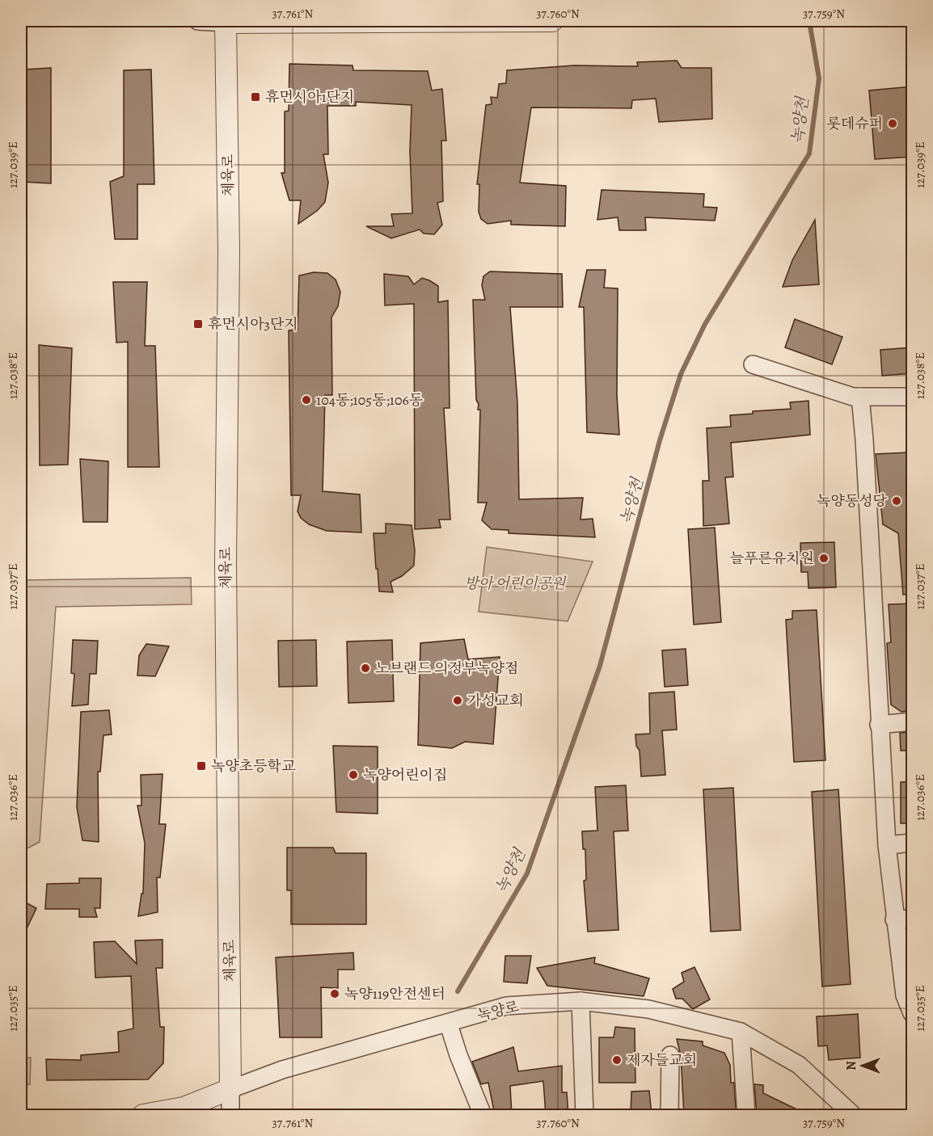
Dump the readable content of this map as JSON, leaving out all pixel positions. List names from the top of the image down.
{
  "streets": {
    "street": ["체육로", "녹양로"]
  },
  "crossings": [
    ["체육로", "녹양로"]
  ],
  "water": ["녹양천"],
  "parks": ["방아 어린이공원"],
  "places": {
    "transit": ["휴먼시아1단지", "휴먼시아3단지", "녹양초등학교"],
    "other": [
      "롯데슈퍼",
      "104동;105동;106동",
      "녹양동성당",
      "늘푸른유치원",
      "노브랜드 의정부녹양점",
      "가성교회",
      "녹양어린이집",
      "녹양119안전센터",
      "제자들교회"
    ]
  },
  "north": "left",
  "coordinates": [
    "37.761°N",
    "37.760°N",
    "37.759°N",
    "127.039°E",
    "127.038°E",
    "127.037°E",
    "127.036°E",
    "127.035°E"
  ]
}
